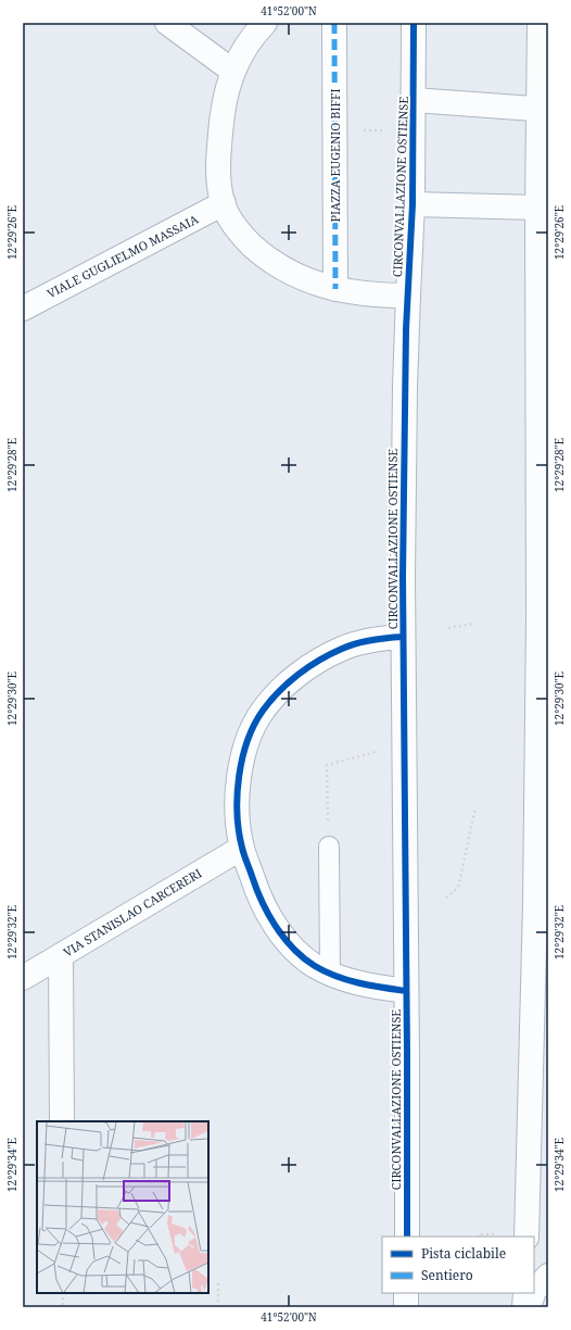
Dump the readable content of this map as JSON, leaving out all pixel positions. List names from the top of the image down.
{
  "streets": {
    "street": [
      "PIAZZA EUGENIO BIFFI",
      "CIRCONVALLAZIONE OSTIENSE",
      "VIALE GUGLIELMO MASSAIA",
      "VIA STANISLAO CARCERERI"
    ]
  },
  "legend": ["Pista ciclabile", "Sentiero"],
  "coordinates": [
    "41°52'00\"N",
    "12°29'26\"E",
    "12°29'28\"E",
    "12°29'30\"E",
    "12°29'32\"E",
    "12°29'34\"E"
  ]
}
